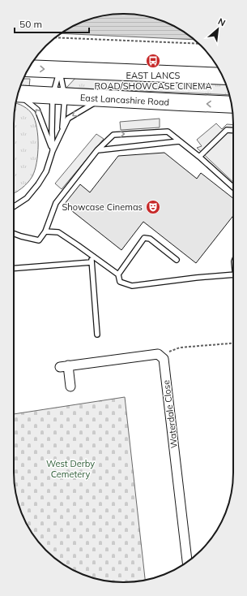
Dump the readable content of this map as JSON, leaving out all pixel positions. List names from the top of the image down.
{
  "streets": {
    "highway": ["East Lancashire Road"],
    "street": ["Waterdale Close"]
  },
  "parks": ["West Derby Cemetery"],
  "places": {
    "bus stop": ["EAST LANCS ROAD/SHOWCASE CINEMA"],
    "theatre": ["Showcase Cinemas"]
  },
  "scale_bar": "50 m",
  "north": "top right"
}
